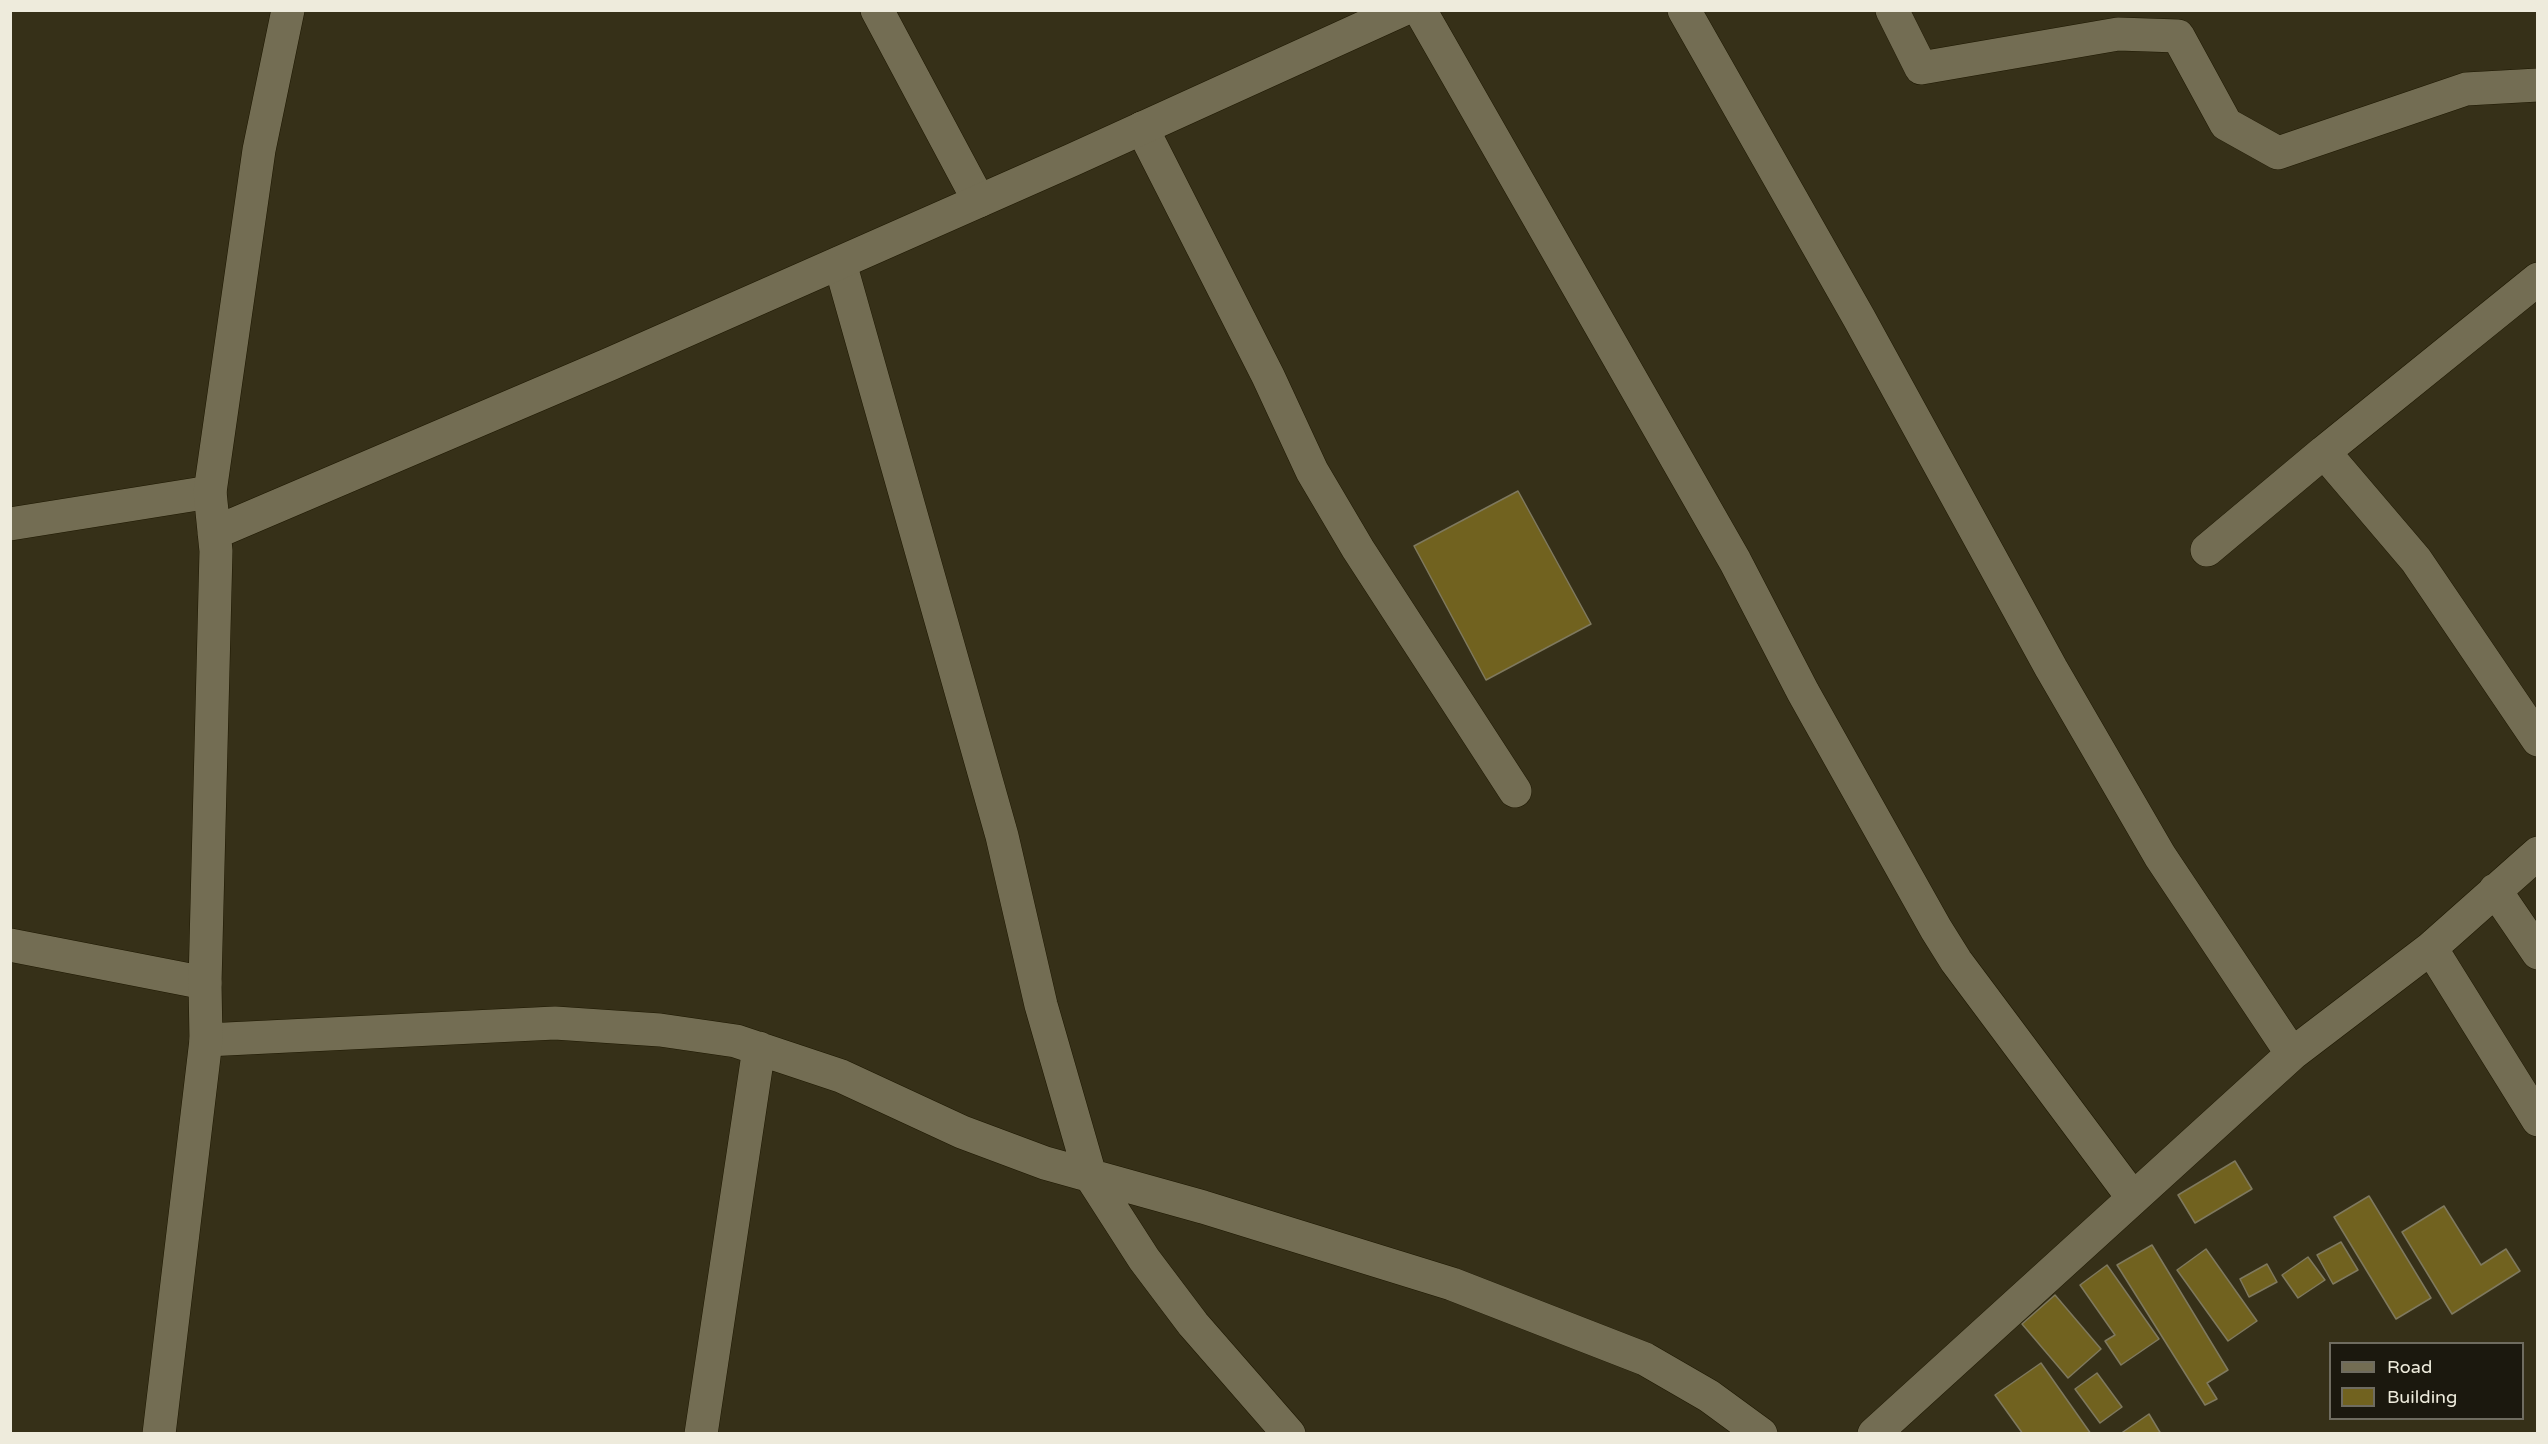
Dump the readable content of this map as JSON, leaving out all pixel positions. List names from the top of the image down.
{
  "legend": ["Road", "Building"]
}
